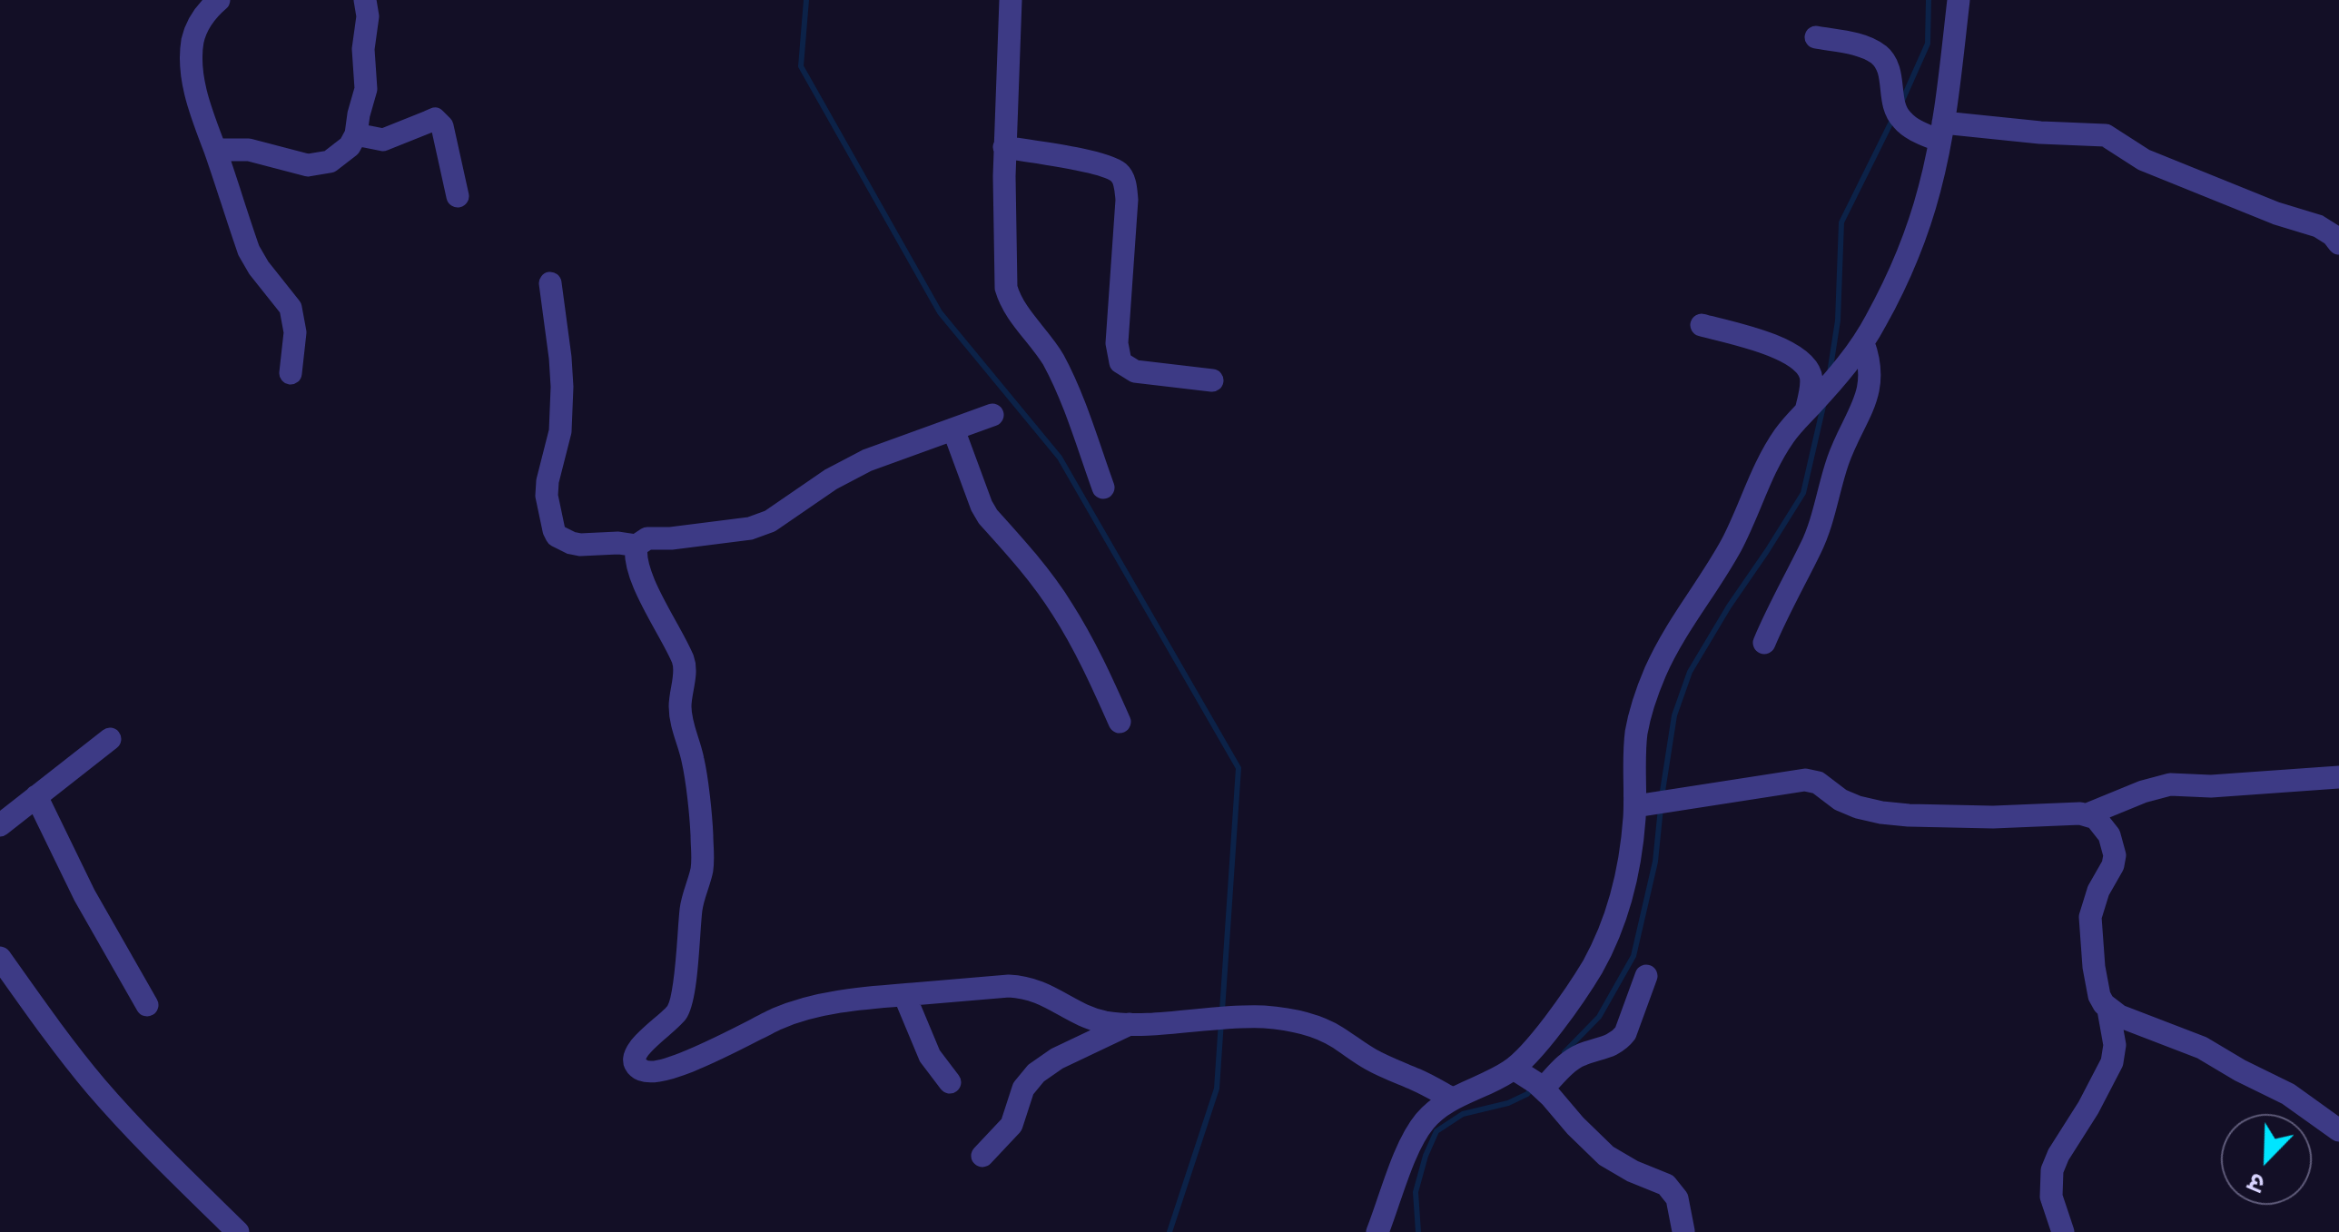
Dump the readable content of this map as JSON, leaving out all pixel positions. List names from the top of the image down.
{
  "north": "bottom left"
}
